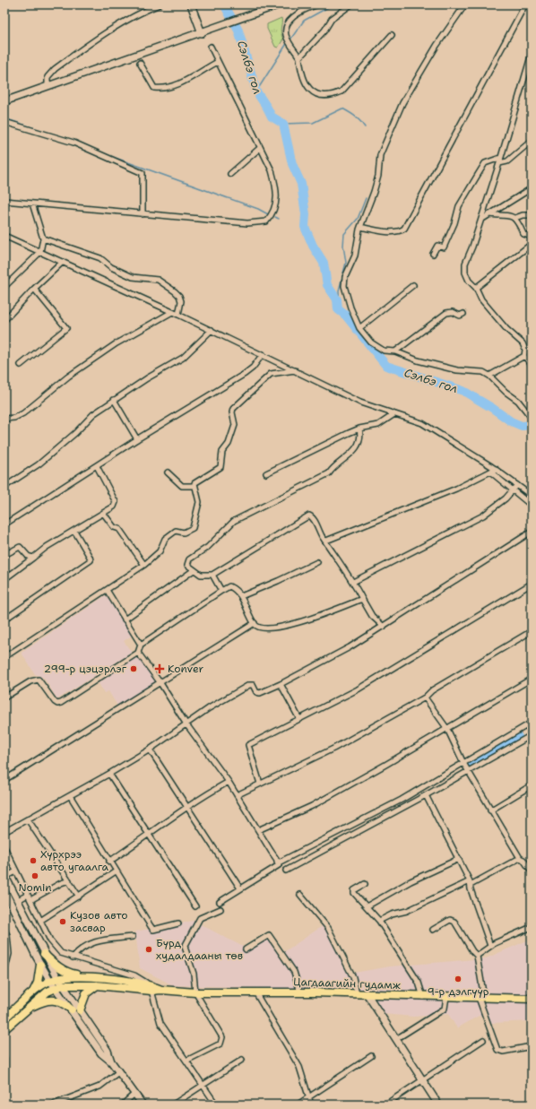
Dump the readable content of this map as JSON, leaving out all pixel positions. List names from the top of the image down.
{
  "streets": {
    "main road": ["Цагдаагийн гудамж"]
  },
  "water": ["Сэлбэ гол"],
  "places": {
    "other": [
      "299-р цэцэрлэг",
      "Хүрхрээ авто угаалга",
      "Nomin",
      "Кузов авто засвар",
      "Бүрд худалдааны төв",
      "9-р дэлгүүр"
    ],
    "health": ["Konver"]
  }
}
